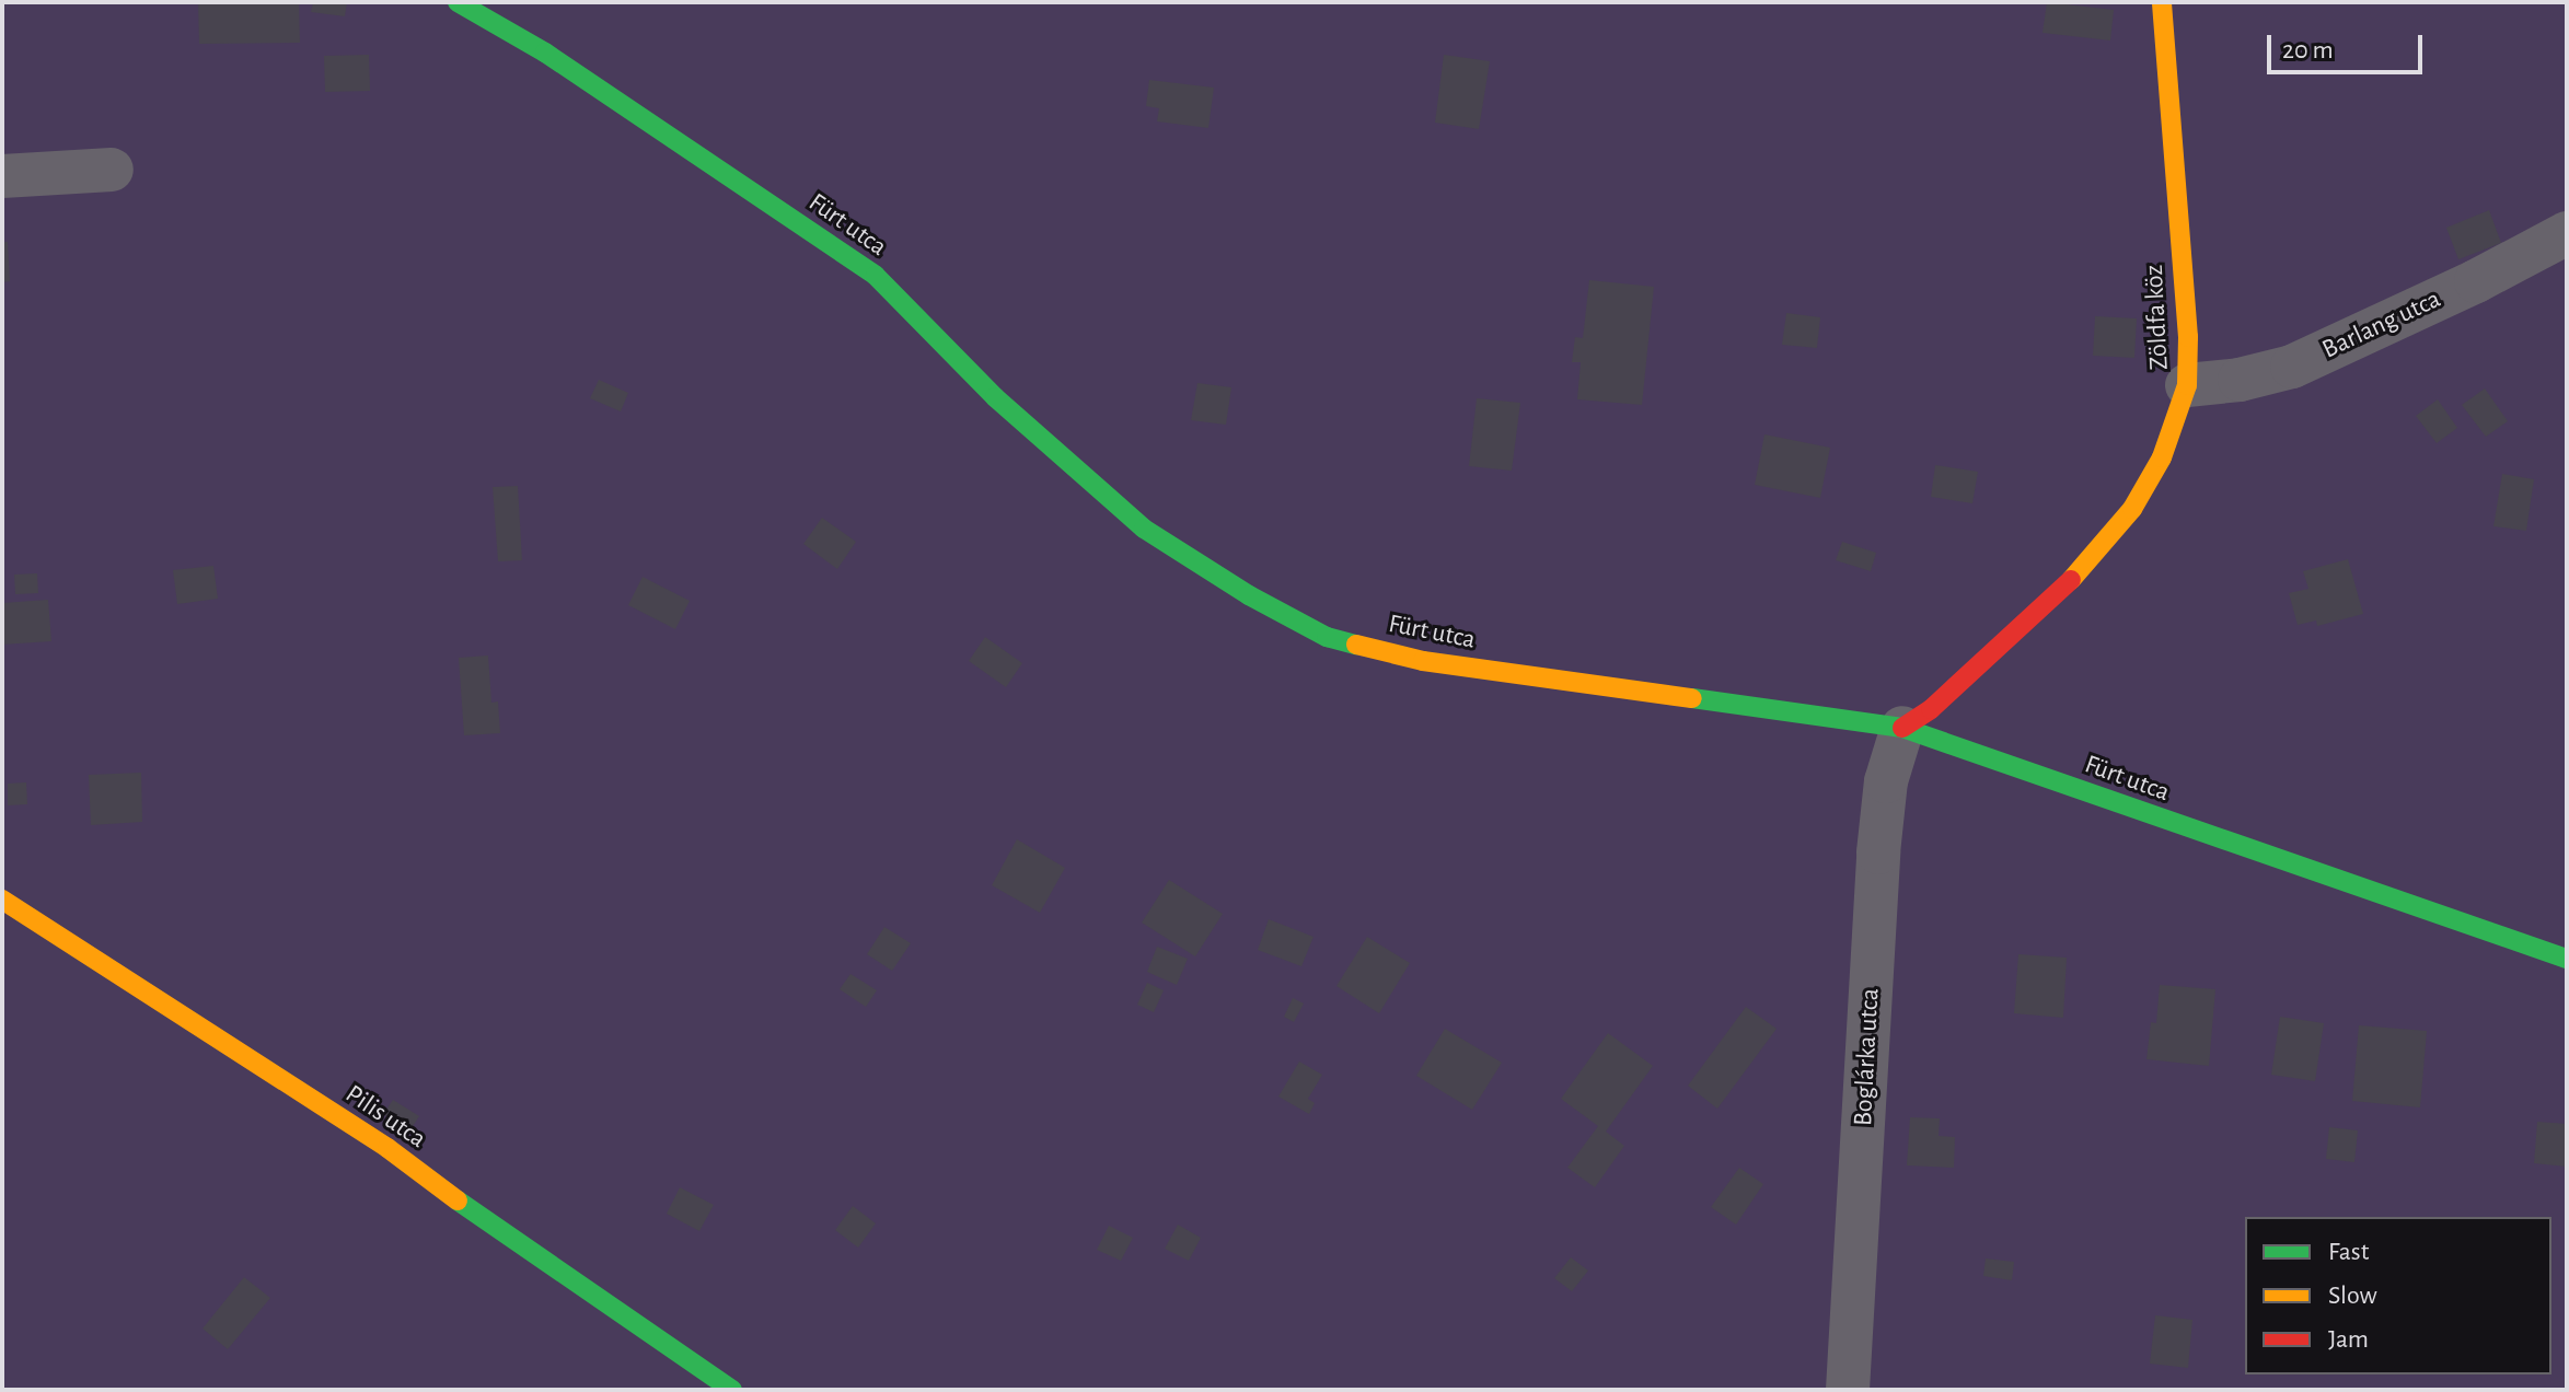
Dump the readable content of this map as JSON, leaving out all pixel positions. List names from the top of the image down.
{
  "streets": {
    "street": [
      "Fürt utca",
      "Zöldfa köz",
      "Barlang utca",
      "Boglárka utca",
      "Pilis utca"
    ]
  },
  "crossings": [
    ["Fürt utca", "Zöldfa köz"],
    ["Fürt utca", "Boglárka utca"],
    ["Zöldfa köz", "Barlang utca"],
    ["Zöldfa köz", "Boglárka utca"]
  ],
  "legend": ["Fast", "Slow", "Jam"],
  "scale_bar": "20 m"
}
